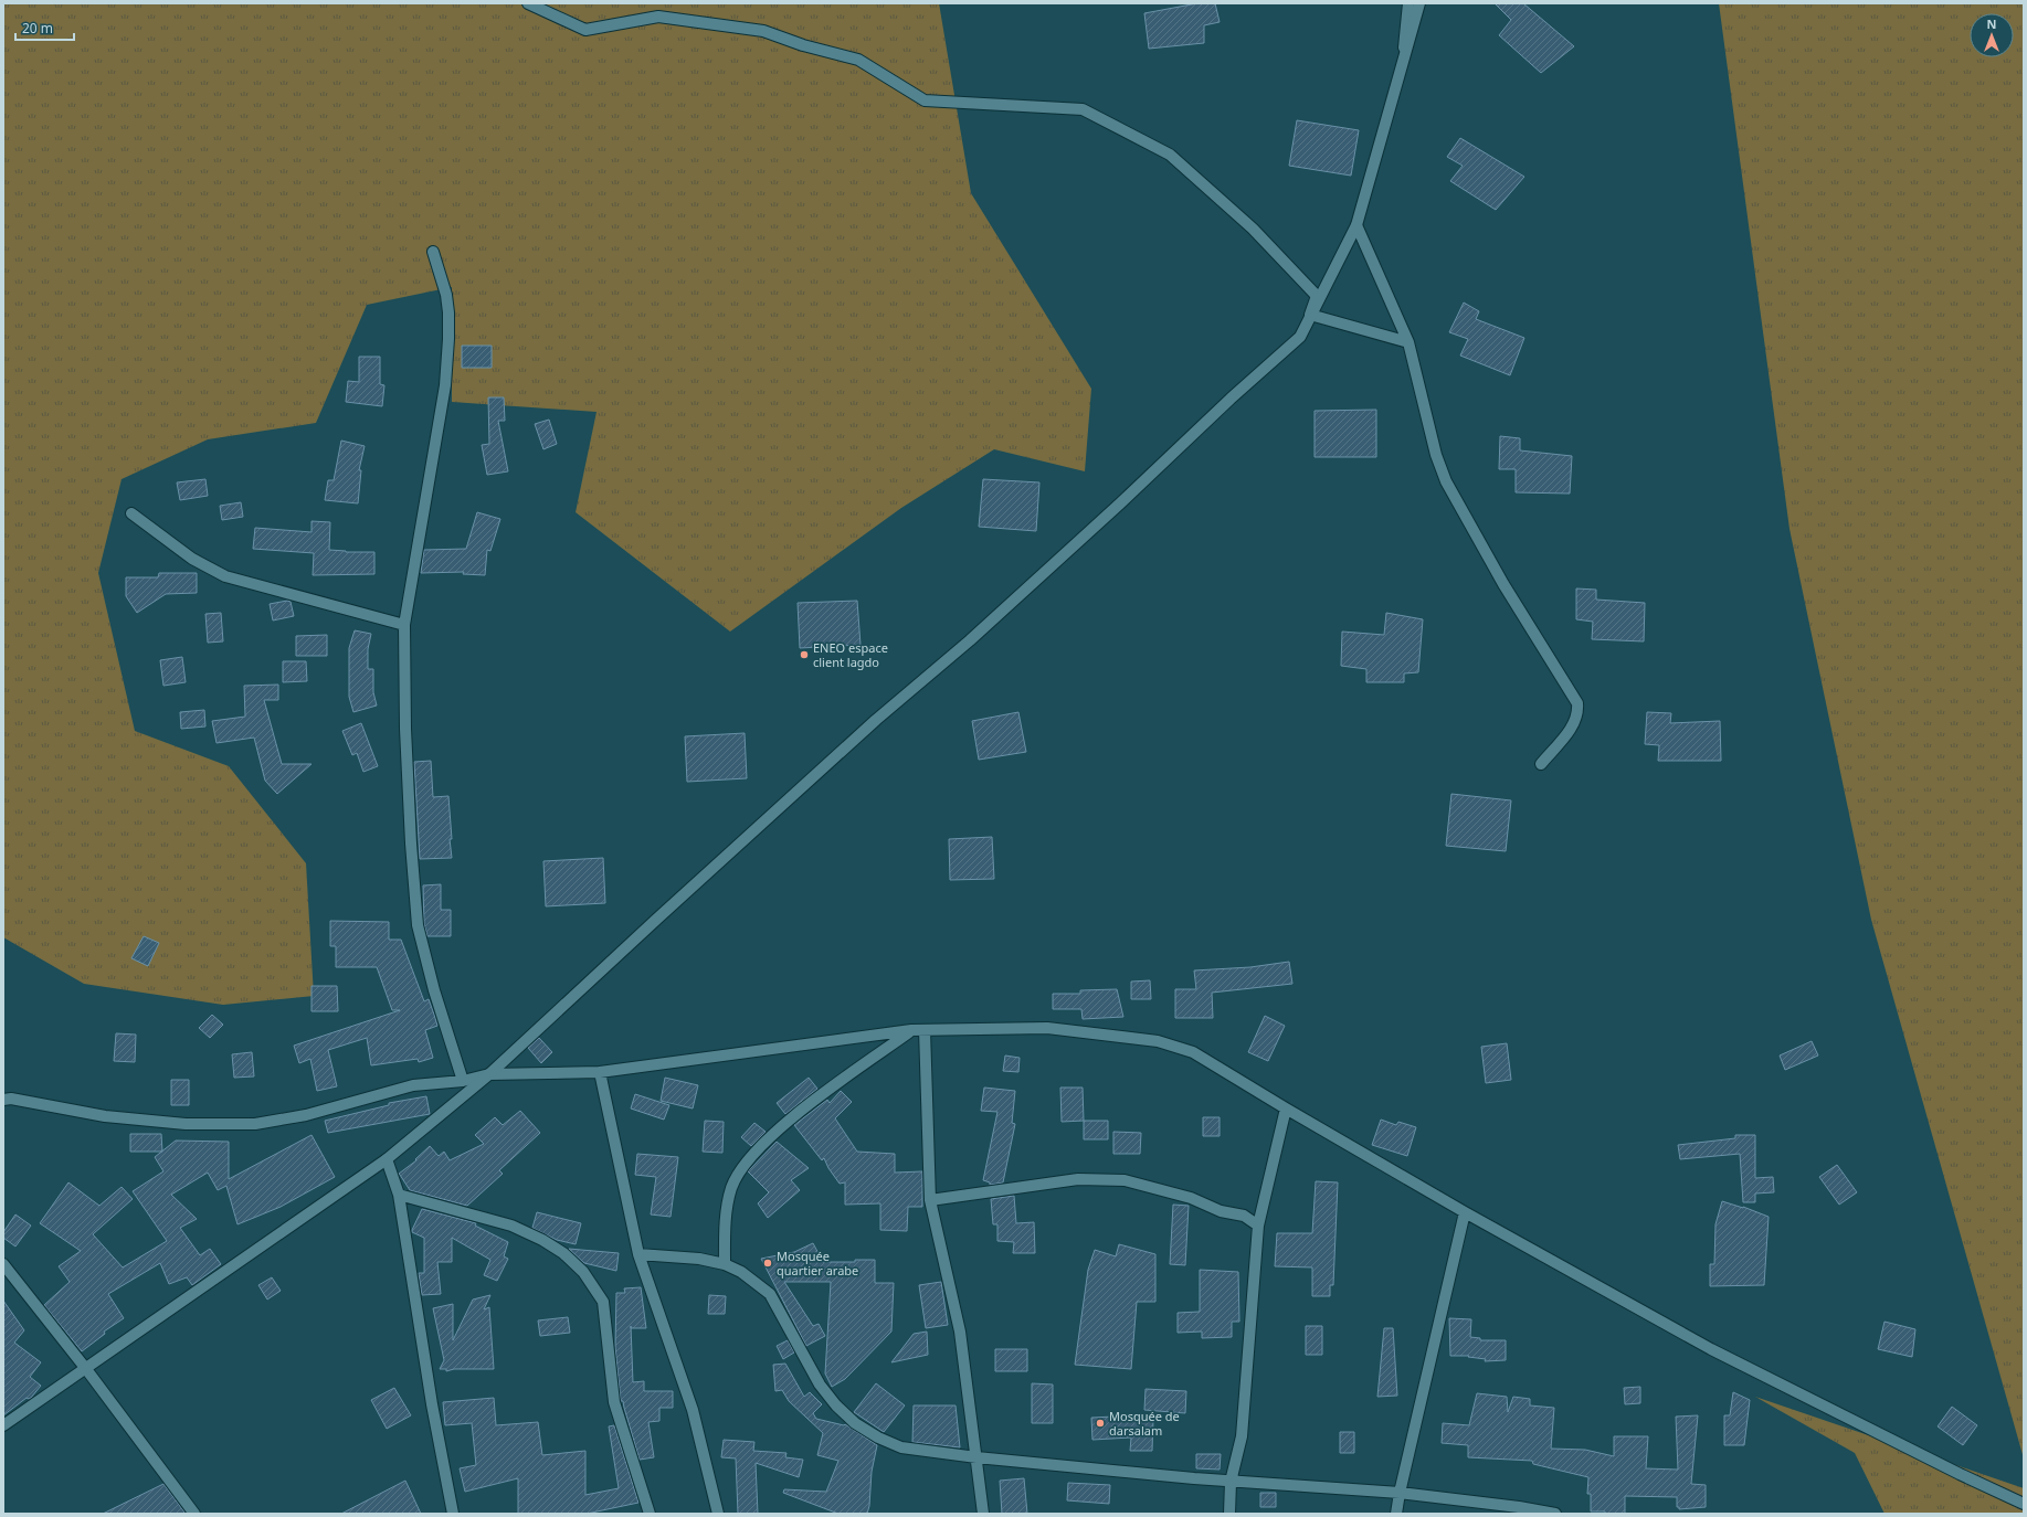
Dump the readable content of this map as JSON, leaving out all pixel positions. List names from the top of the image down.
{
  "places": ["ENEO espace client lagdo", "Mosquée quartier arabe", "Mosquée de darsalam"],
  "scale_bar": "20 m",
  "north": "top"
}
